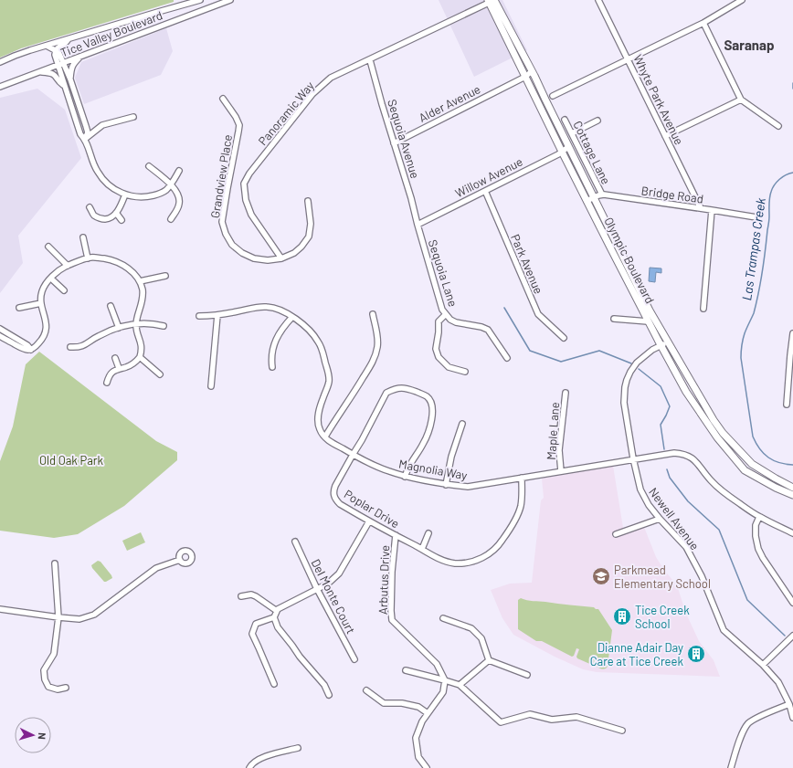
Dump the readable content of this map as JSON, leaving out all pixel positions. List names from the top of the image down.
{
  "streets": {
    "main road": ["Olympic Boulevard"],
    "street": [
      "Tice Valley Boulevard",
      "Whyte Park Avenue",
      "Alder Avenue",
      "Panoramic Way",
      "Sequoia Avenue",
      "Cottage Lane",
      "Grandview Place",
      "Willow Avenue",
      "Bridge Road",
      "Park Avenue",
      "Sequoia Lane",
      "Maple Lane",
      "Magnolia Way",
      "Poplar Drive",
      "Newell Avenue",
      "Arbutus Drive",
      "Del Monte Court"
    ]
  },
  "crossings": [
    ["Whyte Park Avenue", "Bridge Road"],
    ["Alder Avenue", "Sequoia Avenue"],
    ["Alder Avenue", "Olympic Boulevard"],
    ["Panoramic Way", "Sequoia Avenue"],
    ["Panoramic Way", "Grandview Place"],
    ["Panoramic Way", "Olympic Boulevard"],
    ["Sequoia Avenue", "Willow Avenue"],
    ["Sequoia Avenue", "Sequoia Lane"],
    ["Cottage Lane", "Bridge Road"],
    ["Willow Avenue", "Olympic Boulevard"],
    ["Willow Avenue", "Park Avenue"],
    ["Willow Avenue", "Sequoia Lane"],
    ["Bridge Road", "Olympic Boulevard"],
    ["Olympic Boulevard", "Newell Avenue"],
    ["Maple Lane", "Magnolia Way"],
    ["Magnolia Way", "Poplar Drive"],
    ["Magnolia Way", "Newell Avenue"],
    ["Poplar Drive", "Arbutus Drive"]
  ],
  "districts": ["Saranap"],
  "water": ["Las Trampas Creek"],
  "parks": ["Old Oak Park"],
  "places": {
    "school or university": ["Parkmead Elementary School"],
    "building": ["Tice Creek School", "Dianne Adair Day Care at Tice Creek"]
  },
  "north": "right"
}
